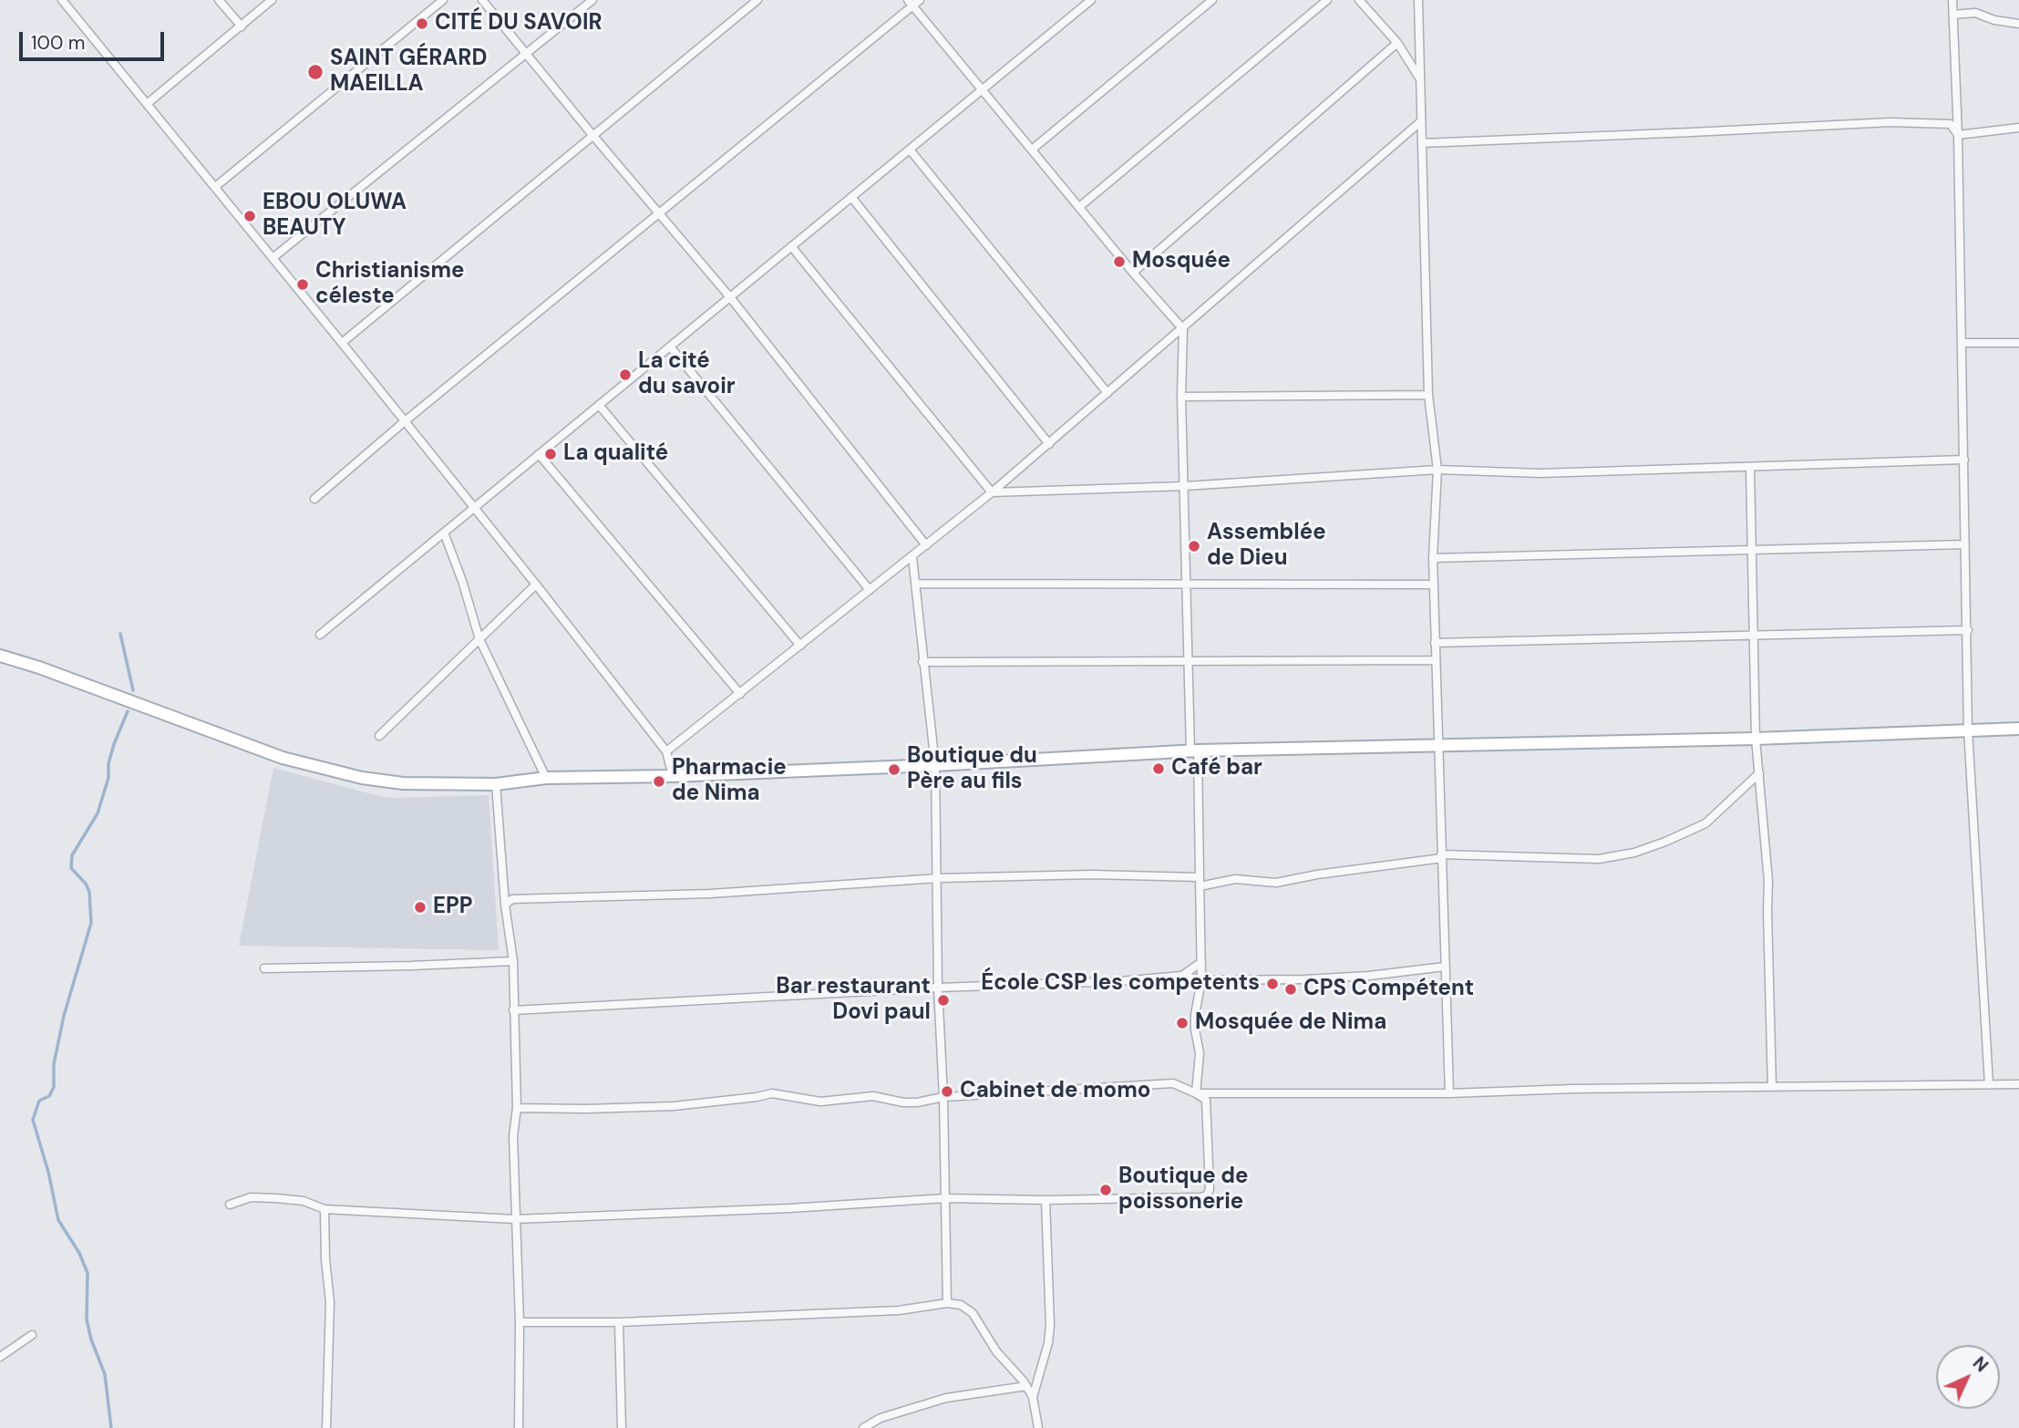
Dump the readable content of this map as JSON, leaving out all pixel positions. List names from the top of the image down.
{
  "places": [
    "CITÉ DU SAVOIR",
    "SAINT GÉRARD MAEILLA",
    "EBOU OLUWA BEAUTY",
    "Mosquée",
    "Christianisme céleste",
    "La cité du savoir",
    "La qualité",
    "Assemblée de Dieu",
    "Café bar",
    "Boutique du Père au fils",
    "Pharmacie de Nima",
    "EPP",
    "École CSP les competents",
    "CPS Compétent",
    "Bar restaurant Dovi paul",
    "Mosquée de Nima",
    "Cabinet de momo",
    "Boutique de poissonerie"
  ],
  "scale_bar": "100 m",
  "north": "top right"
}
